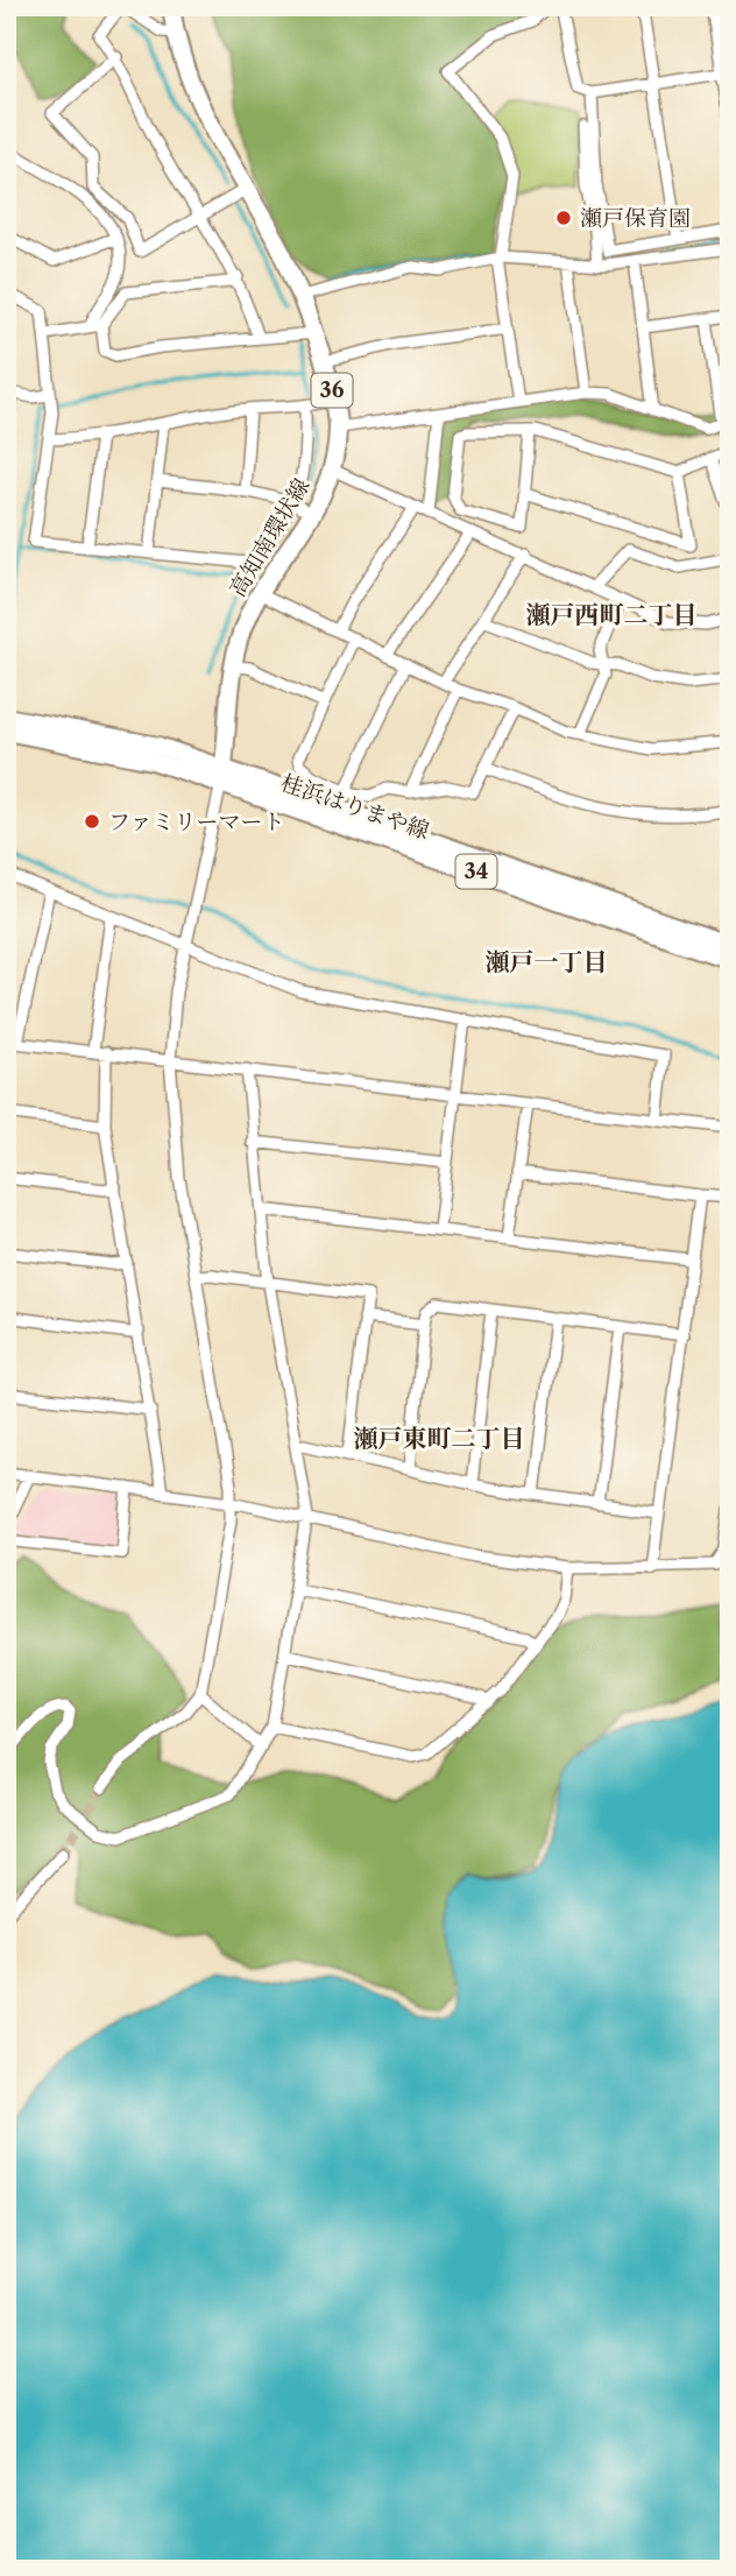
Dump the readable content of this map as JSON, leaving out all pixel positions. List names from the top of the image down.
{
  "streets": {
    "main road": [
      "36",
      "高知南環状線",
      "桂浜はりまや線",
      "34"
    ]
  },
  "crossings": [
    ["高知南環状線", "桂浜はりまや線"]
  ],
  "districts": ["瀬戸西町二丁目", "瀬戸一丁目", "瀬戸東町二丁目"],
  "places": ["瀬戸保育園", "ファミリーマート"]
}
